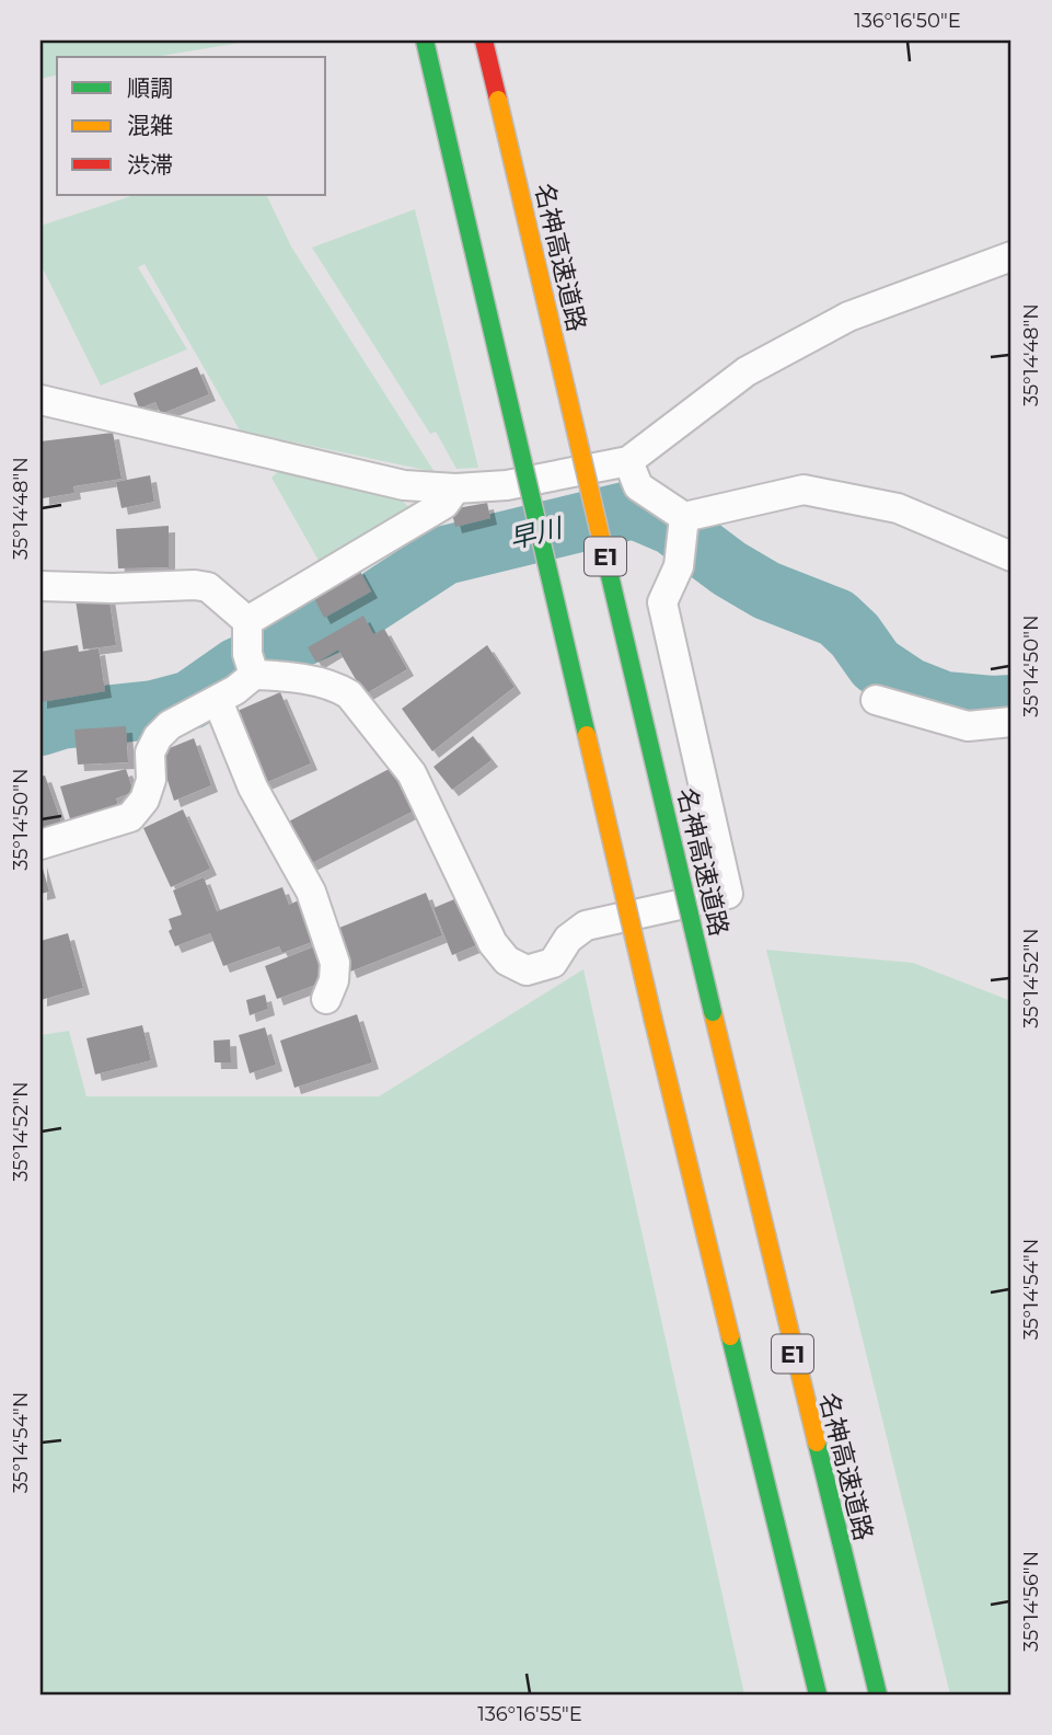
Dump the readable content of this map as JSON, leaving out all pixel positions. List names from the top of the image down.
{
  "streets": {
    "highway": ["名神高速道路", "E1"]
  },
  "water": ["早川"],
  "legend": ["順調", "混雑", "渋滞"],
  "coordinates": [
    "136°16'50\"E",
    "35°14'48\"N",
    "35°14'50\"N",
    "35°14'52\"N",
    "35°14'54\"N",
    "35°14'56\"N",
    "136°16'55\"E"
  ]
}
